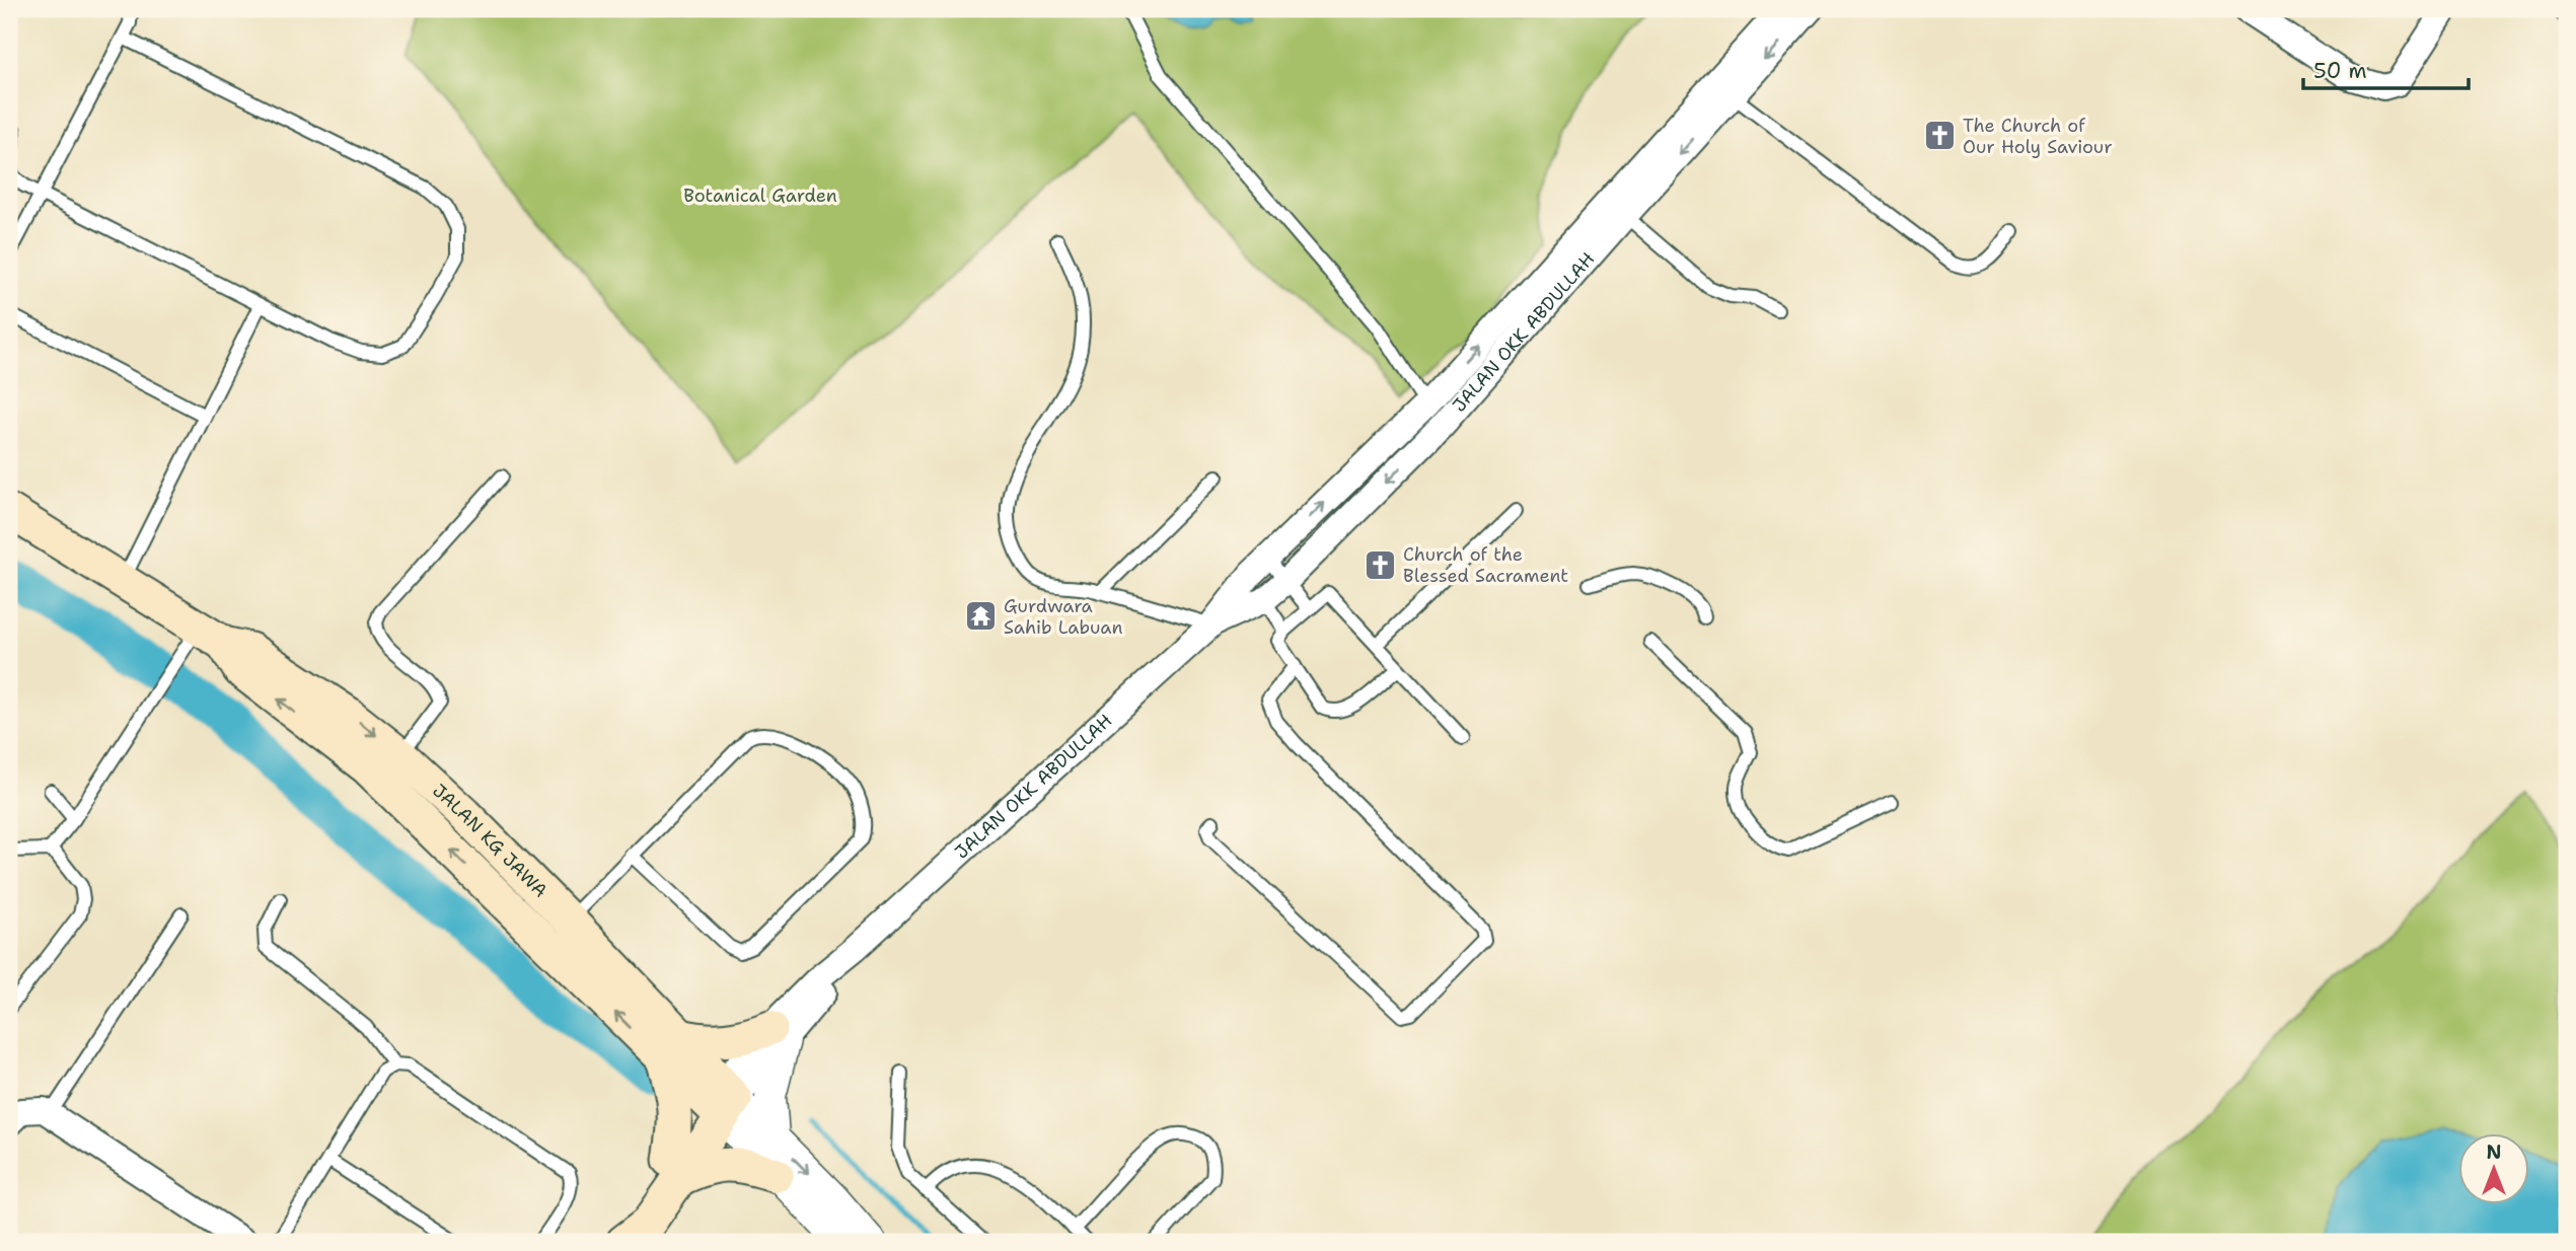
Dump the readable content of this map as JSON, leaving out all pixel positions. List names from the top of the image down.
{
  "streets": {
    "main road": ["JALAN OKK ABDULLAH", "JALAN KG JAWA"]
  },
  "crossings": [
    ["JALAN OKK ABDULLAH", "JALAN KG JAWA"]
  ],
  "parks": ["Botanical Garden"],
  "places": {
    "church": ["The Church of Our Holy Saviour", "Church of the Blessed Sacrament"],
    "temple": ["Gurdwara Sahib Labuan"]
  },
  "scale_bar": "50 m",
  "north": "top"
}
